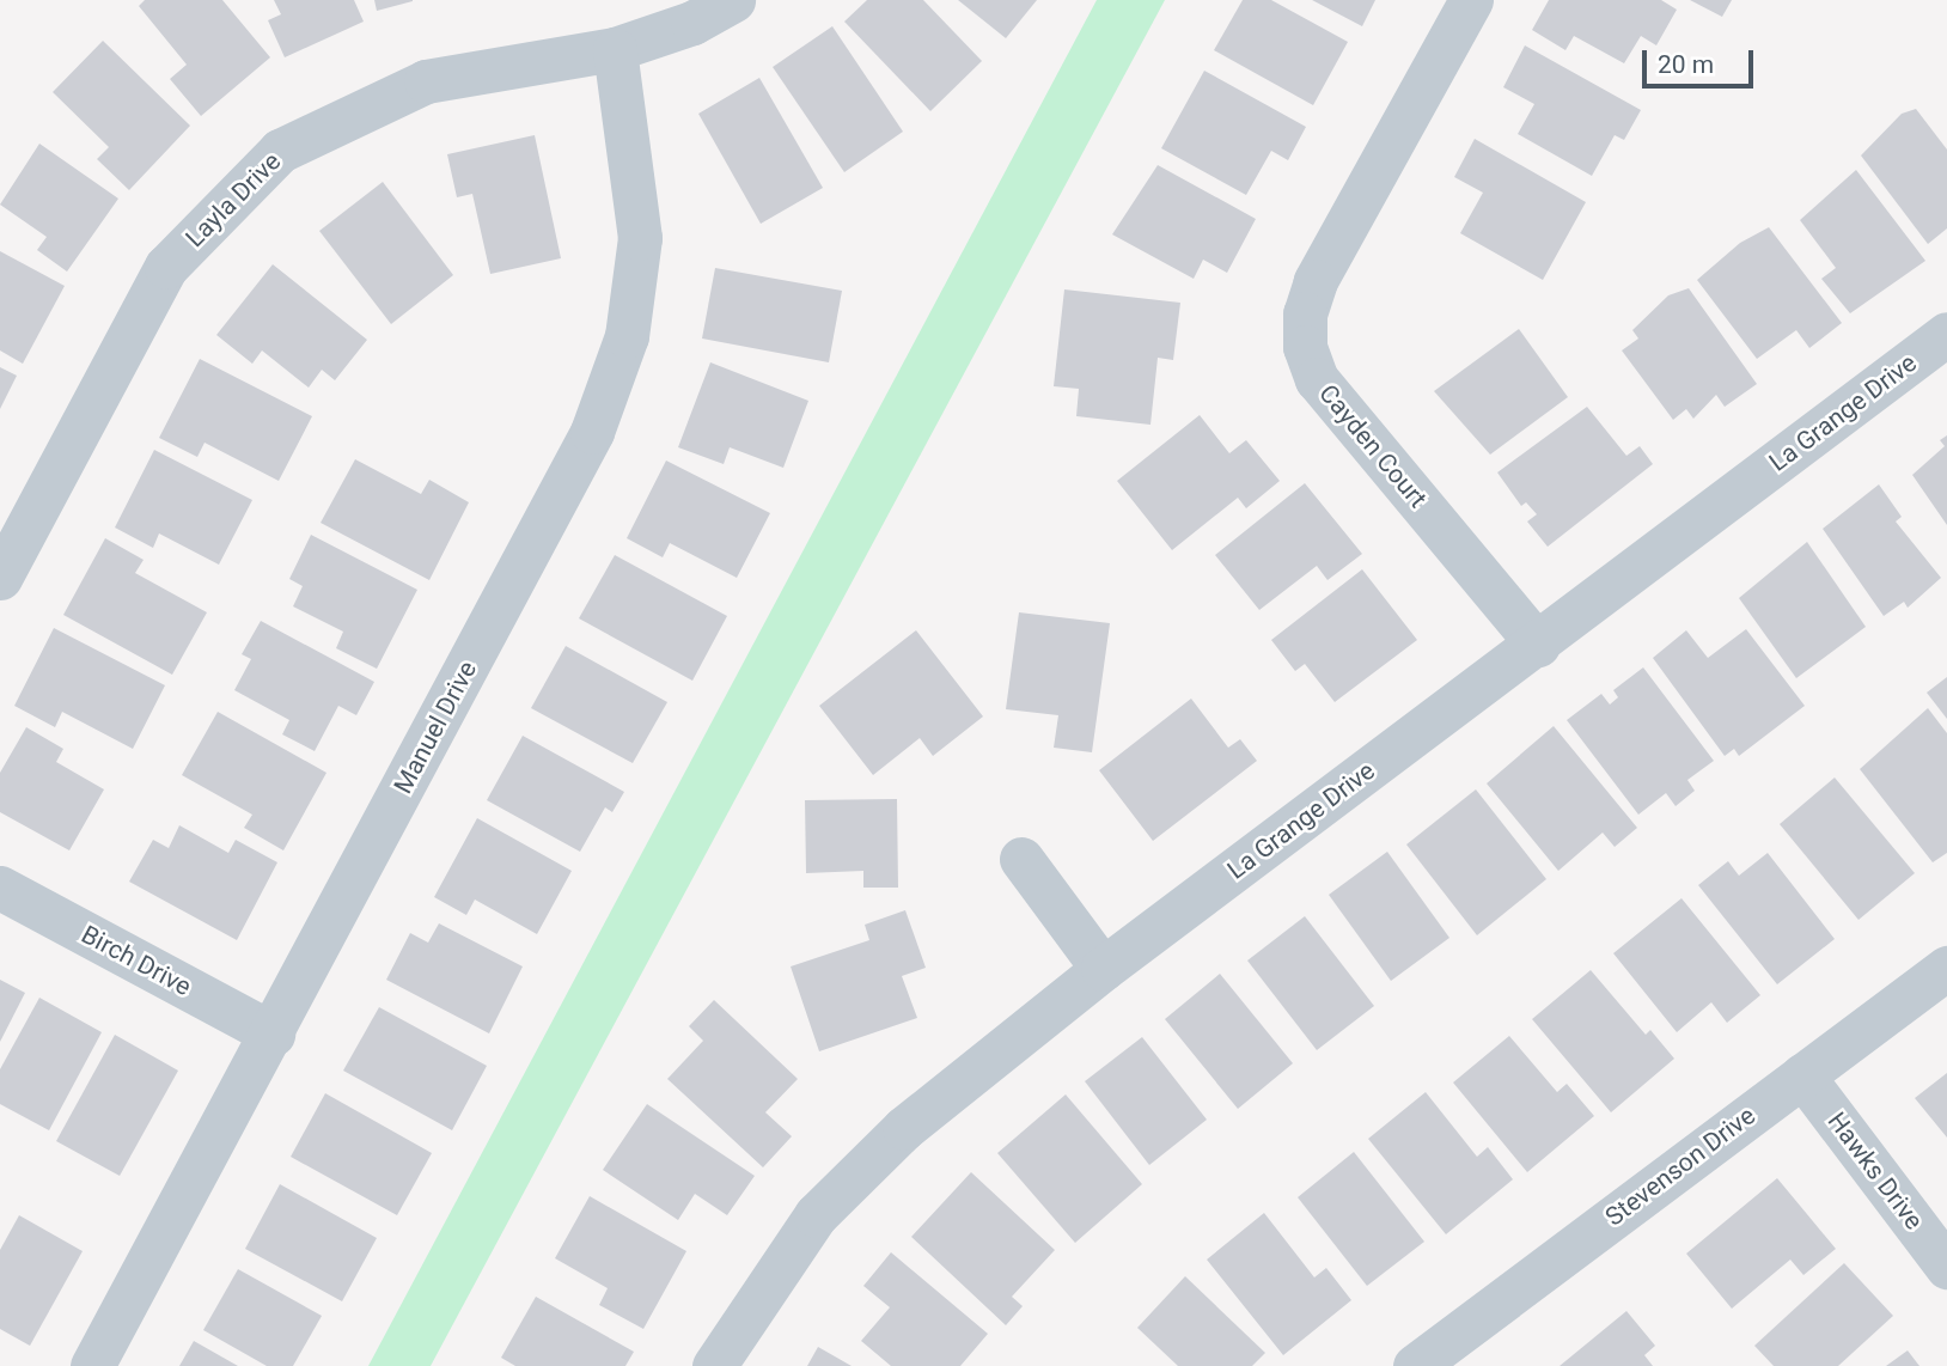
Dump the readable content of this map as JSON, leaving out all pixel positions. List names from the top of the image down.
{
  "streets": {
    "street": [
      "Layla Drive",
      "La Grange Drive",
      "Cayden Court",
      "Manuel Drive",
      "Birch Drive",
      "Stevenson Drive",
      "Hawks Drive"
    ]
  },
  "crossings": [
    ["Layla Drive", "Manuel Drive"],
    ["La Grange Drive", "Cayden Court"],
    ["Manuel Drive", "Birch Drive"],
    ["Stevenson Drive", "Hawks Drive"]
  ],
  "scale_bar": "20 m"
}
